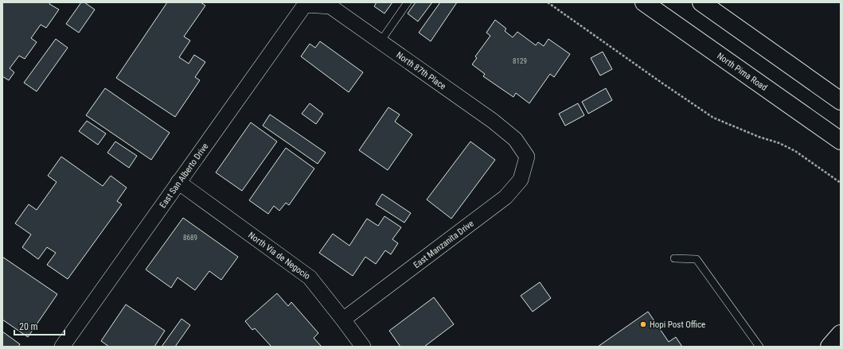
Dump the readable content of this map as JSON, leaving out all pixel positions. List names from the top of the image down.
{
  "streets": {
    "main road": ["North Pima Road"],
    "street": [
      "North 87th Place",
      "East San Alberto Drive",
      "East Manzanita Drive",
      "North Via de Negocio"
    ]
  },
  "crossings": [
    ["North 87th Place", "East San Alberto Drive"],
    ["North 87th Place", "East Manzanita Drive"],
    ["East San Alberto Drive", "North Via de Negocio"],
    ["East Manzanita Drive", "North Via de Negocio"]
  ],
  "places": ["Hopi Post Office"],
  "house_numbers": ["8129", "8689"],
  "scale_bar": "20 m"
}
